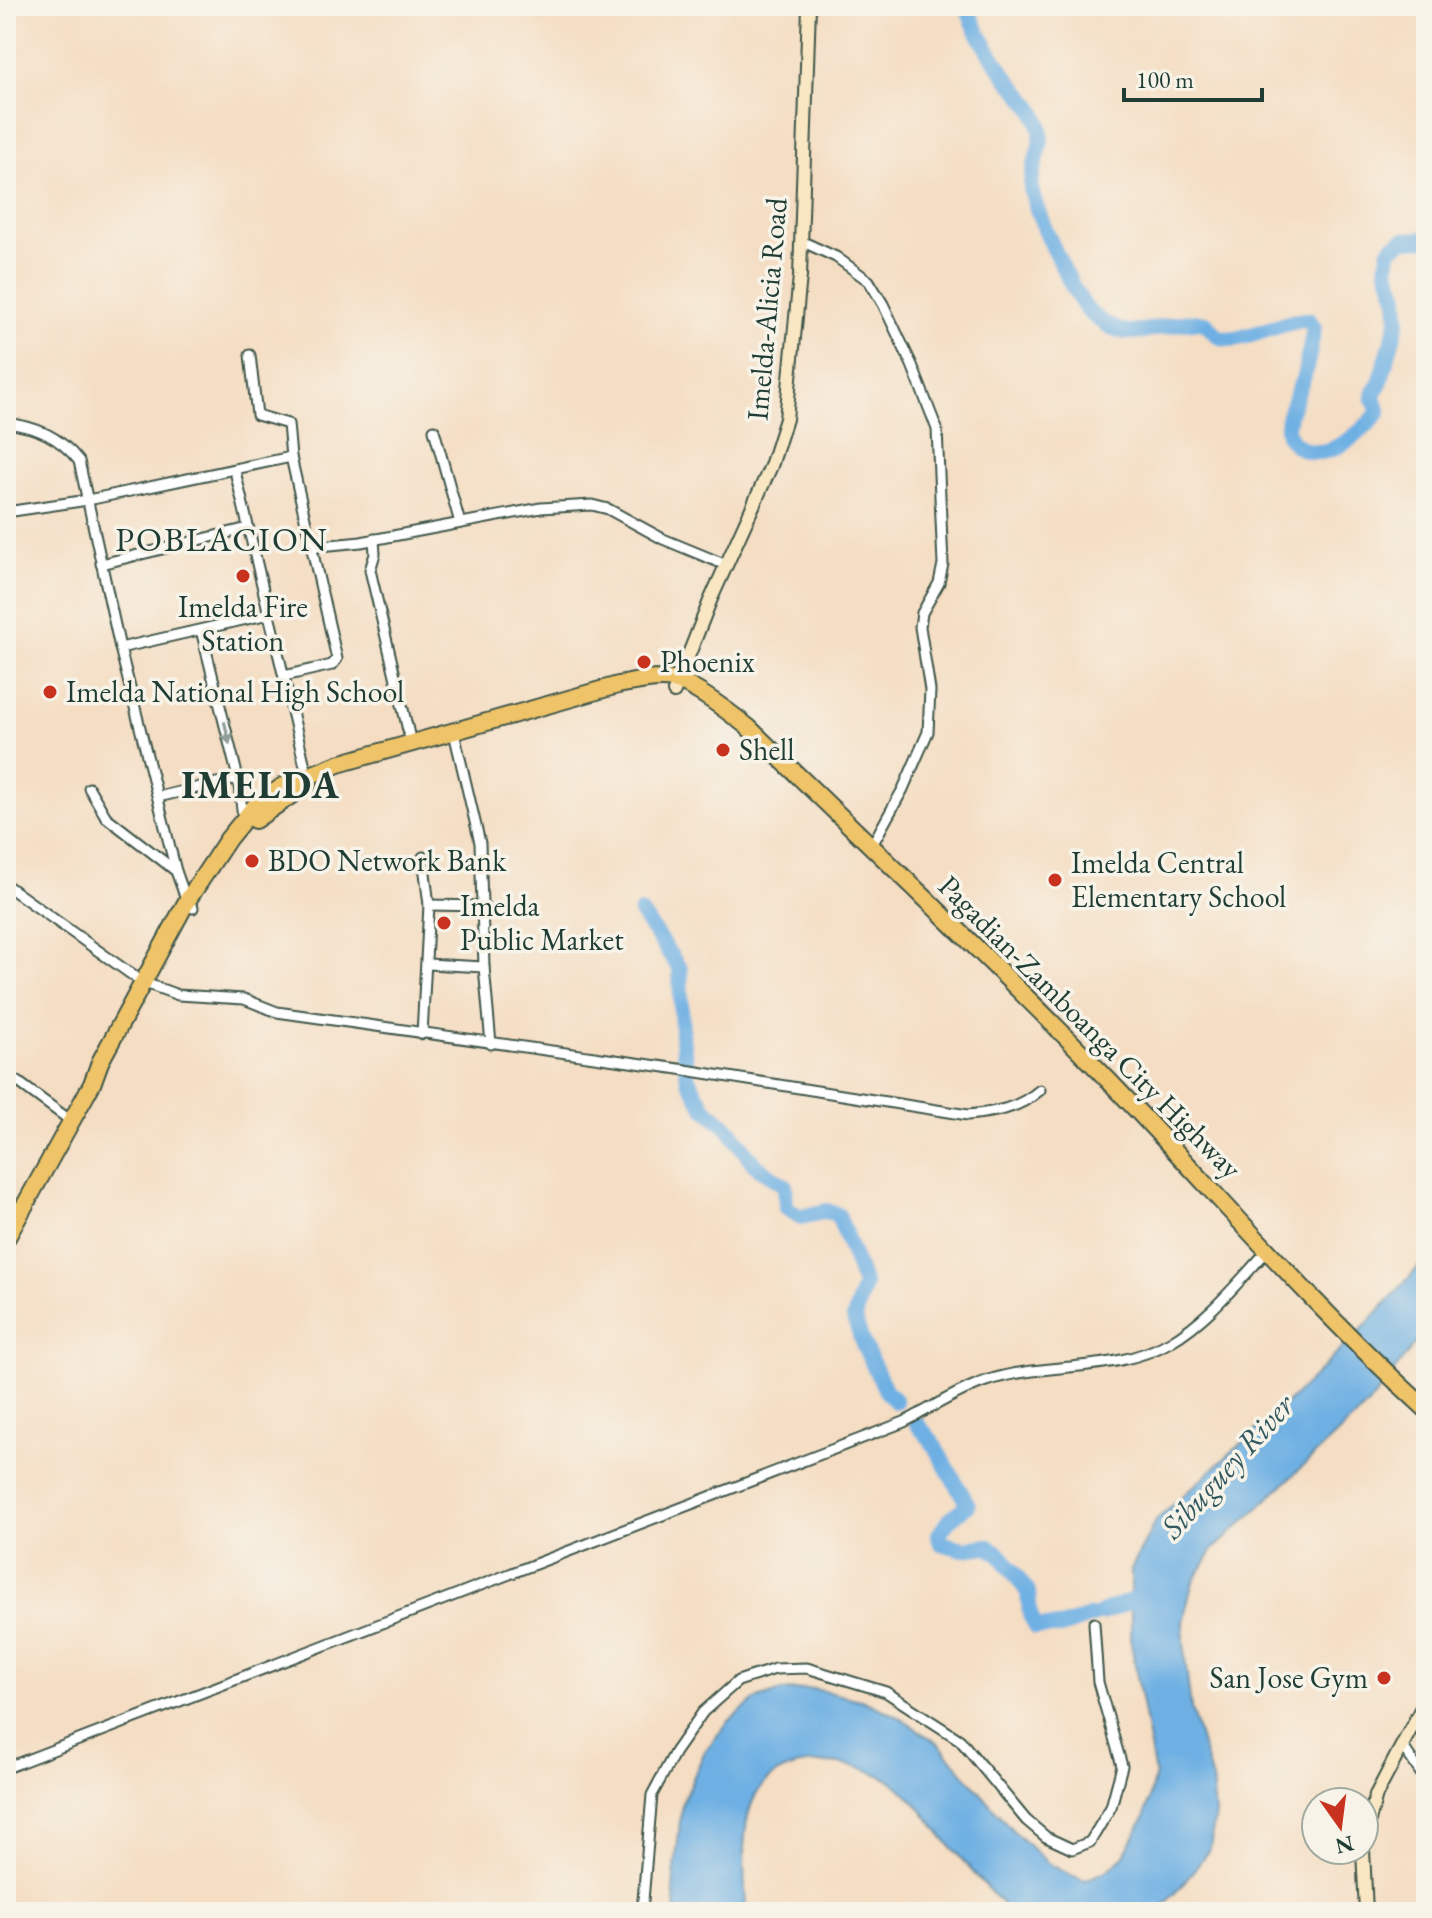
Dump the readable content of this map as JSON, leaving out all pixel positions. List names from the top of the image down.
{
  "streets": {
    "highway": ["Pagadian-Zamboanga City Highway"],
    "main road": ["Imelda-Alicia Road"]
  },
  "crossings": [
    ["Imelda-Alicia Road", "Pagadian-Zamboanga City Highway"]
  ],
  "districts": ["POBLACION", "IMELDA"],
  "water": ["Sibuguey River"],
  "places": [
    "Imelda Fire Station",
    "Phoenix",
    "Imelda National High School",
    "Shell",
    "BDO Network Bank",
    "Imelda Central Elementary School",
    "Imelda Public Market",
    "San Jose Gym"
  ],
  "scale_bar": "100 m",
  "north": "bottom"
}
